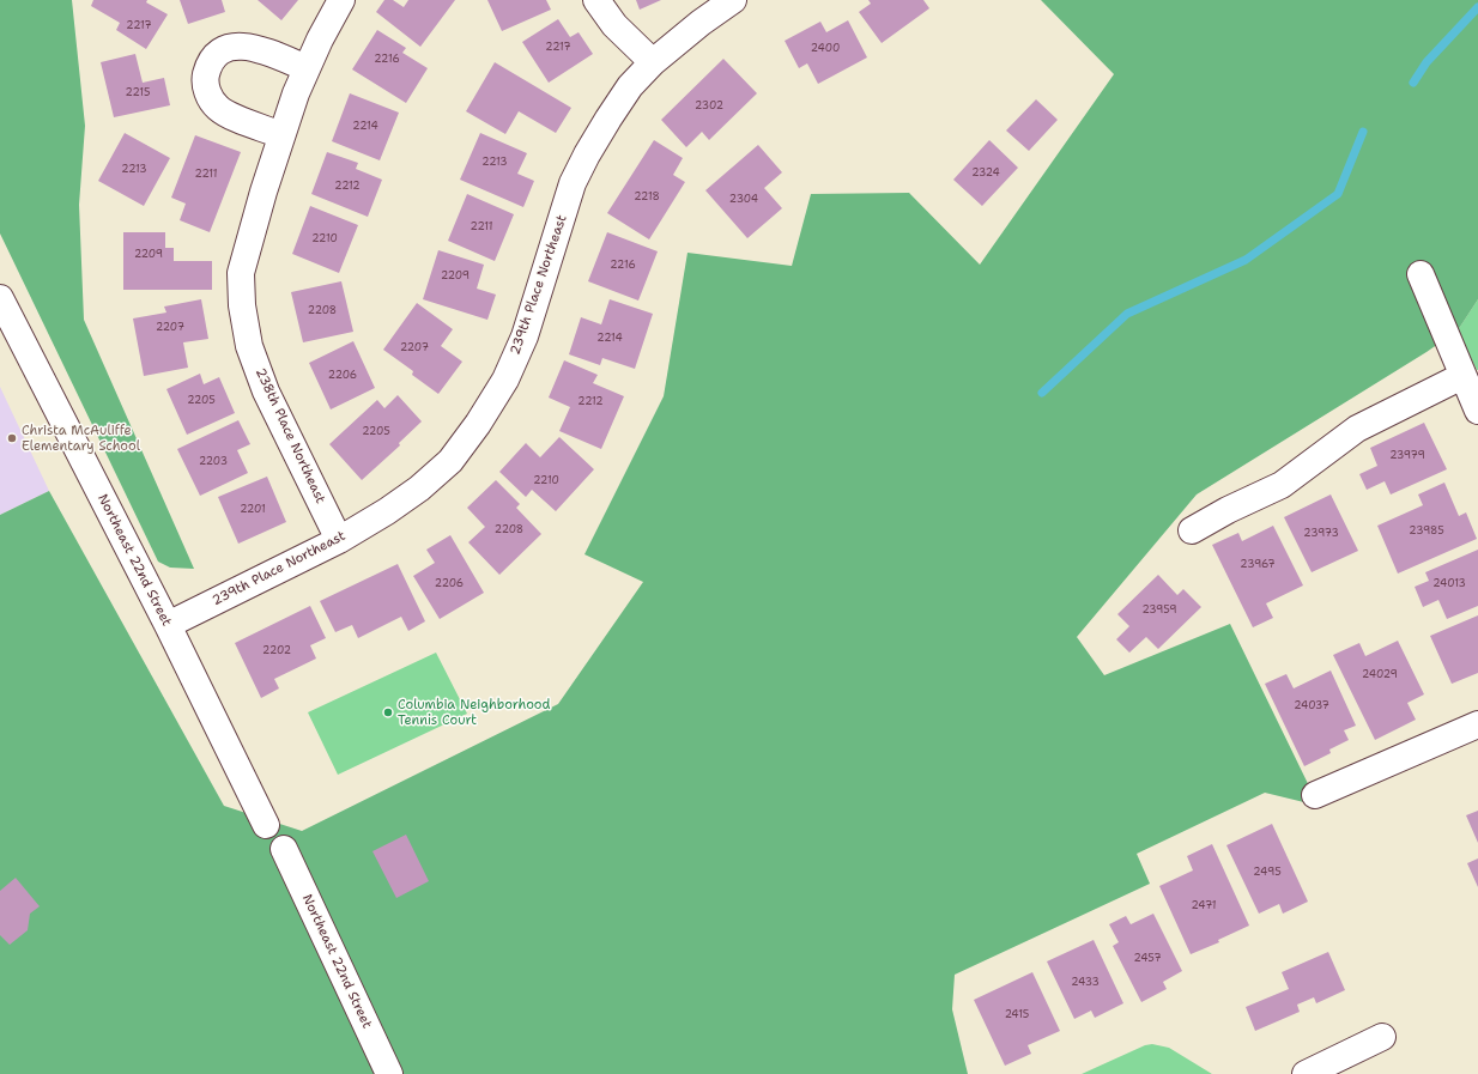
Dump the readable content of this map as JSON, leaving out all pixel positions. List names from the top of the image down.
{
  "streets": {
    "street": ["239th Place Northeast", "238th Place Northeast", "Northeast 22nd Street"]
  },
  "crossings": [
    ["239th Place Northeast", "238th Place Northeast"],
    ["239th Place Northeast", "Northeast 22nd Street"]
  ],
  "places": ["Christa McAuliffe Elementary School", "Columbia Neighborhood Tennis Court"],
  "house_numbers": [
    "2217",
    "2217",
    "2400",
    "2216",
    "2215",
    "2302",
    "2214",
    "2213",
    "2213",
    "2324",
    "2211",
    "2212",
    "2218",
    "2304",
    "2211",
    "2210",
    "2209",
    "2216",
    "2209",
    "2208",
    "2207",
    "2214",
    "2207",
    "2206",
    "2205",
    "2212",
    "2205",
    "23979",
    "2203",
    "2210",
    "2201",
    "2208",
    "23985",
    "23973",
    "23967",
    "2206",
    "24013",
    "23959",
    "2202",
    "24029",
    "24037",
    "2495",
    "2471",
    "2457",
    "2433",
    "2415"
  ]
}
